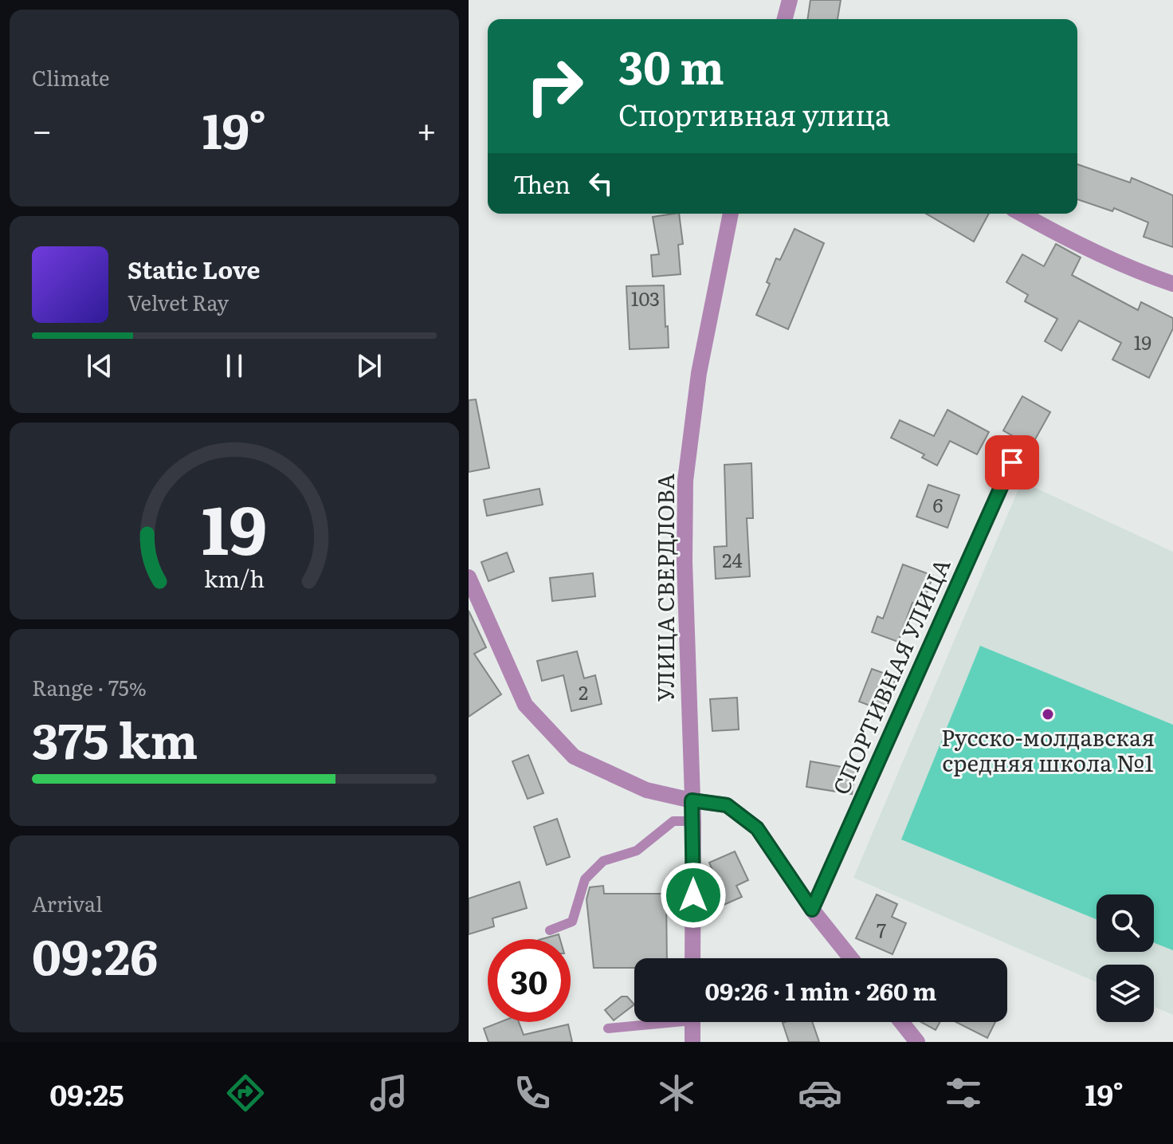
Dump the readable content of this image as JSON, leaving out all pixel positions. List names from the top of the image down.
{
  "streets": {
    "street": ["УЛИЦА СВЕРДЛОВА", "СПОРТИВНАЯ УЛИЦА"]
  },
  "places": ["Русско-молдавская средняя школа №1"],
  "house_numbers": [
    "103",
    "19",
    "6",
    "24",
    "2",
    "7"
  ],
  "page": {
    "tile": [
      "Climate",
      ["Range · 75%", "375 km"],
      ["Arrival", "09:26"]
    ],
    "turn": ["30 m", "Спортивная улица"],
    "heat": ["−", "19°", "+"],
    "then": "Then",
    "song": ["Static Love", "Velvet Ray"],
    "limit": "30",
    "trip": "09:26 · 1 min · 260 m",
    "tabs": ["09:25", "19°"],
    "gauge": ["19", "km/h"]
  }
}
